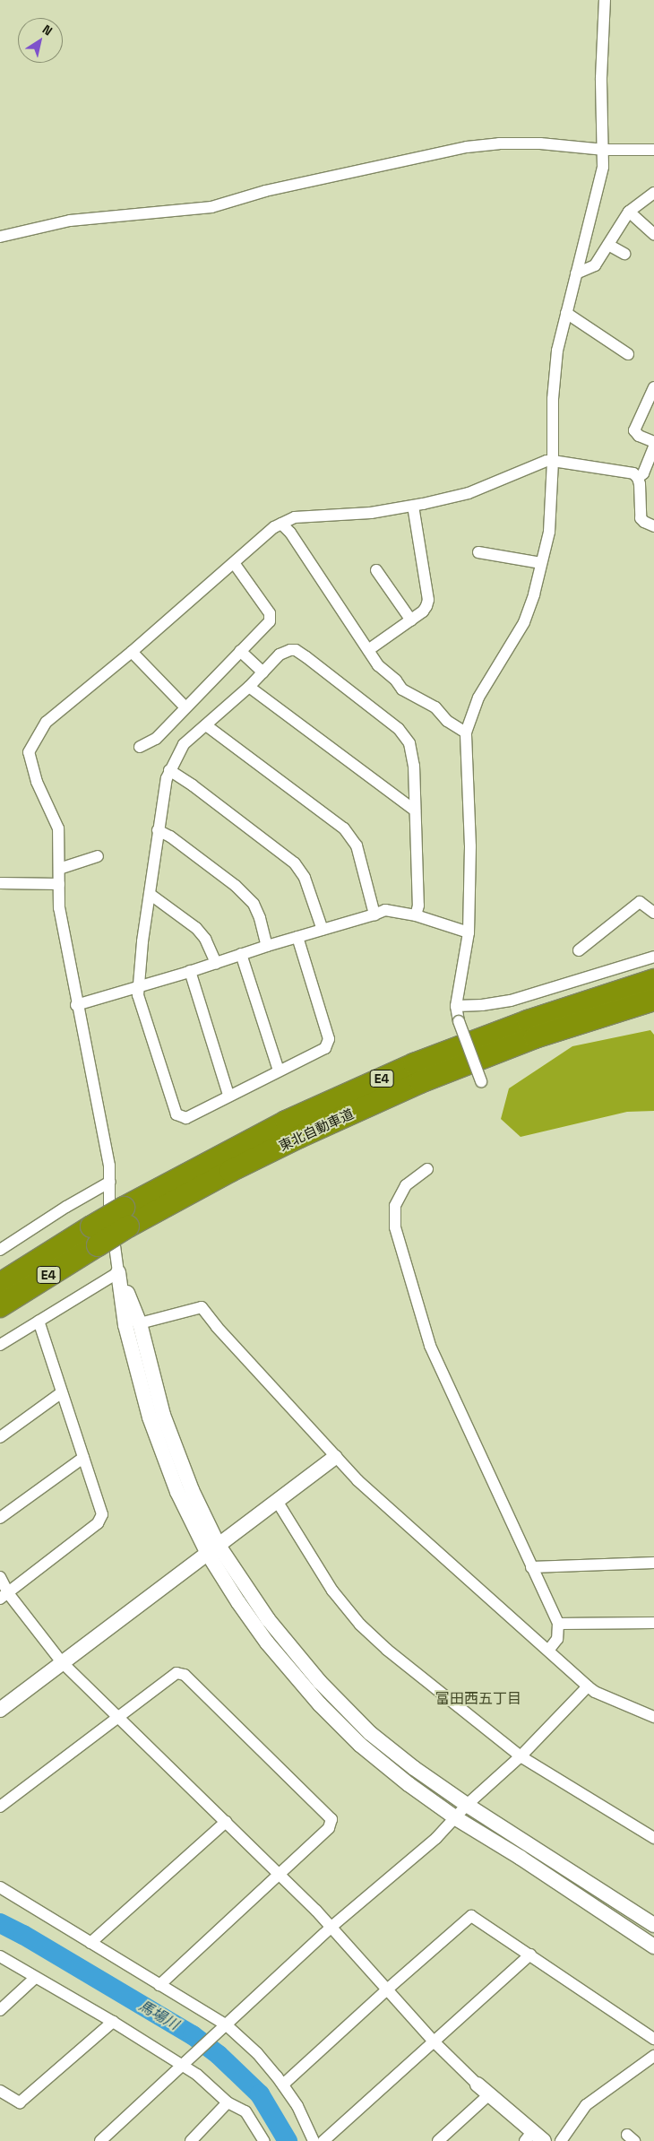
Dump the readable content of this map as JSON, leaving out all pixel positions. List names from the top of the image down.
{
  "streets": {
    "highway": ["E4", "東北自動車道"]
  },
  "districts": ["富田西五丁目"],
  "water": ["馬場川"],
  "north": "top right"
}
